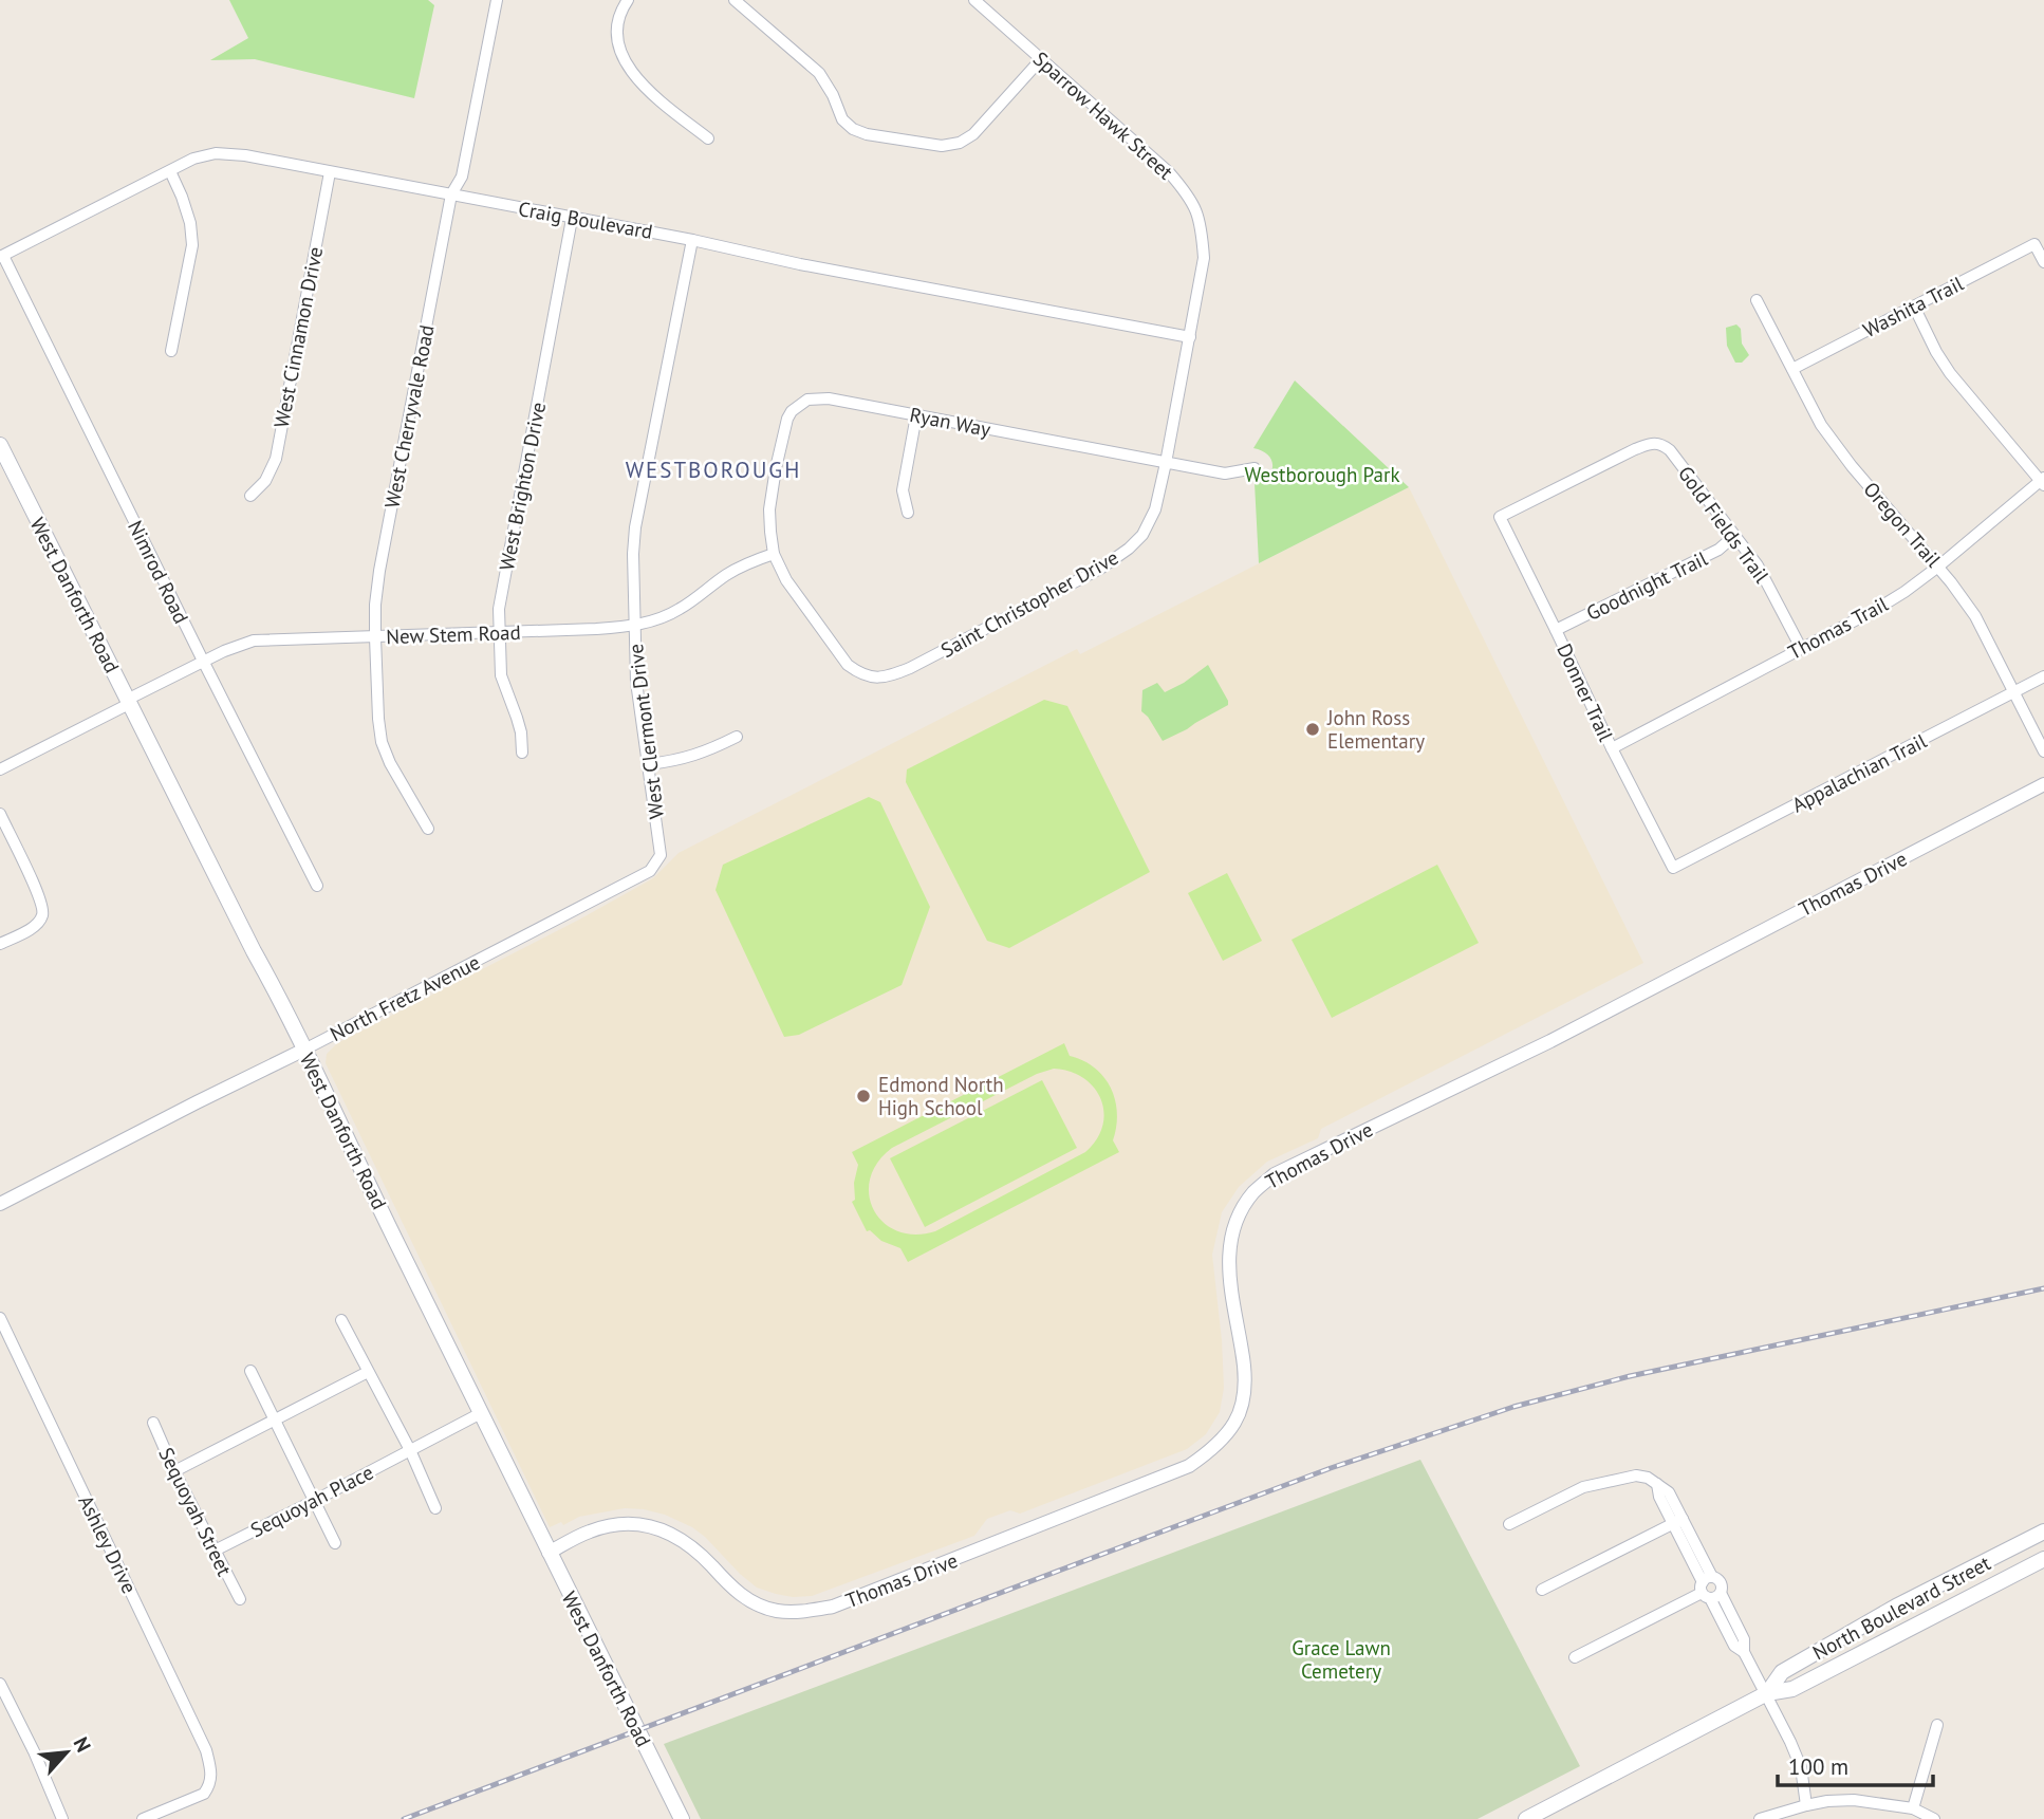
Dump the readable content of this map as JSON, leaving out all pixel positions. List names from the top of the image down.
{
  "streets": {
    "main road": ["West Danforth Road", "North Boulevard Street"],
    "street": [
      "Sparrow Hawk Street",
      "Craig Boulevard",
      "Washita Trail",
      "West Cinnamon Drive",
      "West Cherryvale Road",
      "Ryan Way",
      "West Brighton Drive",
      "Gold Fields Trail",
      "Oregon Trail",
      "Nimrod Road",
      "Goodnight Trail",
      "Saint Christopher Drive",
      "Thomas Trail",
      "New Stem Road",
      "Donner Trail",
      "West Clermont Drive",
      "Appalachian Trail",
      "Thomas Drive",
      "North Fretz Avenue",
      "Sequoyah Place",
      "Sequoyah Street",
      "Ashley Drive"
    ]
  },
  "crossings": [
    ["Sparrow Hawk Street", "Craig Boulevard"],
    ["Sparrow Hawk Street", "Saint Christopher Drive"],
    ["Craig Boulevard", "West Cinnamon Drive"],
    ["Craig Boulevard", "West Cherryvale Road"],
    ["Craig Boulevard", "West Brighton Drive"],
    ["Craig Boulevard", "Nimrod Road"],
    ["Craig Boulevard", "Saint Christopher Drive"],
    ["Craig Boulevard", "West Clermont Drive"],
    ["Washita Trail", "Oregon Trail"],
    ["West Cherryvale Road", "New Stem Road"],
    ["Ryan Way", "Saint Christopher Drive"],
    ["Ryan Way", "New Stem Road"],
    ["West Brighton Drive", "New Stem Road"],
    ["Gold Fields Trail", "Goodnight Trail"],
    ["Gold Fields Trail", "Thomas Trail"],
    ["Gold Fields Trail", "Donner Trail"],
    ["Oregon Trail", "Thomas Trail"],
    ["Oregon Trail", "Appalachian Trail"],
    ["Nimrod Road", "New Stem Road"],
    ["Goodnight Trail", "Donner Trail"],
    ["West Danforth Road", "New Stem Road"],
    ["West Danforth Road", "Thomas Drive"],
    ["West Danforth Road", "North Fretz Avenue"],
    ["West Danforth Road", "Sequoyah Place"],
    ["Saint Christopher Drive", "New Stem Road"],
    ["Thomas Trail", "Donner Trail"],
    ["New Stem Road", "West Clermont Drive"],
    ["Donner Trail", "Appalachian Trail"],
    ["West Clermont Drive", "North Fretz Avenue"],
    ["Sequoyah Place", "Sequoyah Street"]
  ],
  "districts": ["WESTBOROUGH"],
  "parks": ["Westborough Park", "Grace Lawn Cemetery"],
  "places": ["John Ross Elementary", "Edmond North High School"],
  "scale_bar": "100 m",
  "north": "top right"
}
